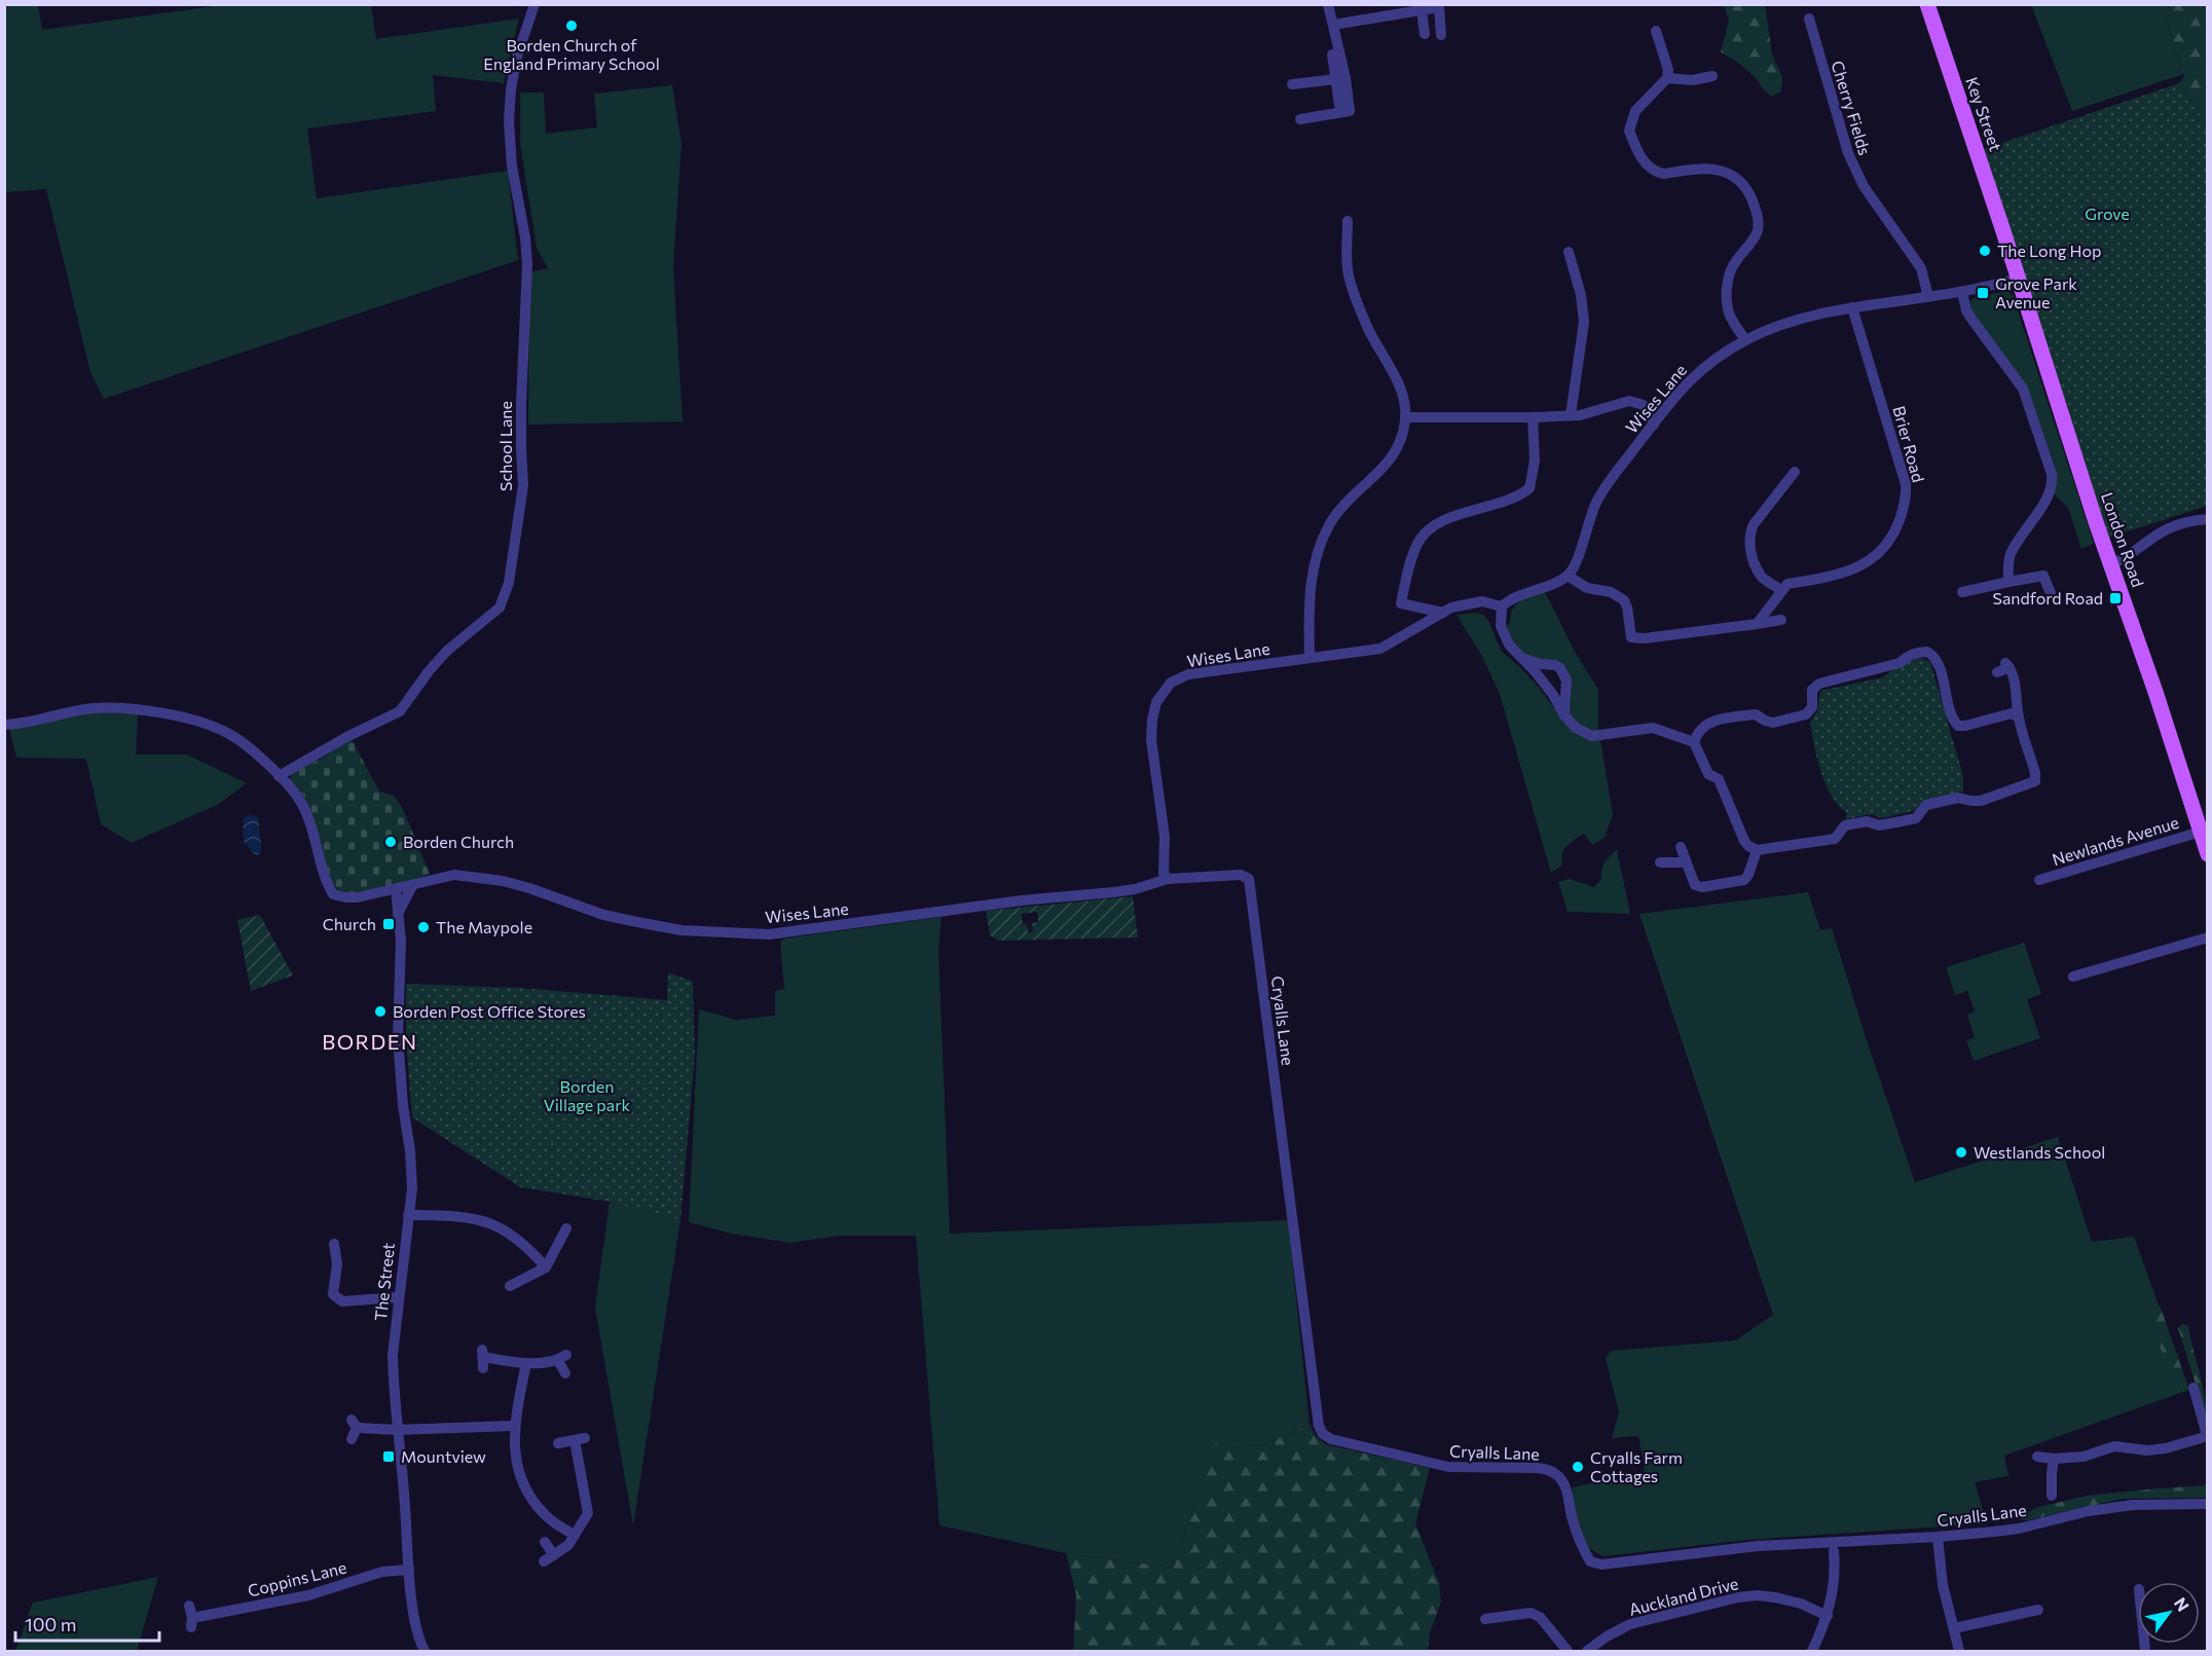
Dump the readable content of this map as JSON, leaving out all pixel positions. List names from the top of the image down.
{
  "streets": {
    "main road": ["Key Street", "London Road"],
    "street": [
      "Cherry Fields",
      "Wises Lane",
      "Brier Road",
      "School Lane",
      "Newlands Avenue",
      "Cryalls Lane",
      "The Street",
      "Coppins Lane",
      "Auckland Drive"
    ]
  },
  "crossings": [
    ["Cherry Fields", "Wises Lane"],
    ["Key Street", "London Road"],
    ["Wises Lane", "Brier Road"],
    ["Wises Lane", "School Lane"],
    ["Wises Lane", "London Road"],
    ["Wises Lane", "Cryalls Lane"],
    ["Wises Lane", "The Street"],
    ["London Road", "Newlands Avenue"],
    ["The Street", "Coppins Lane"]
  ],
  "districts": ["BORDEN"],
  "parks": ["Grove", "Borden Village park"],
  "places": {
    "other": [
      "Borden Church of England Primary School",
      "The Long Hop",
      "Borden Church",
      "The Maypole",
      "Borden Post Office Stores",
      "Westlands School",
      "Cryalls Farm Cottages"
    ],
    "transit": [
      "Grove Park Avenue",
      "Sandford Road",
      "Church",
      "Mountview"
    ]
  },
  "scale_bar": "100 m",
  "north": "top right"
}
